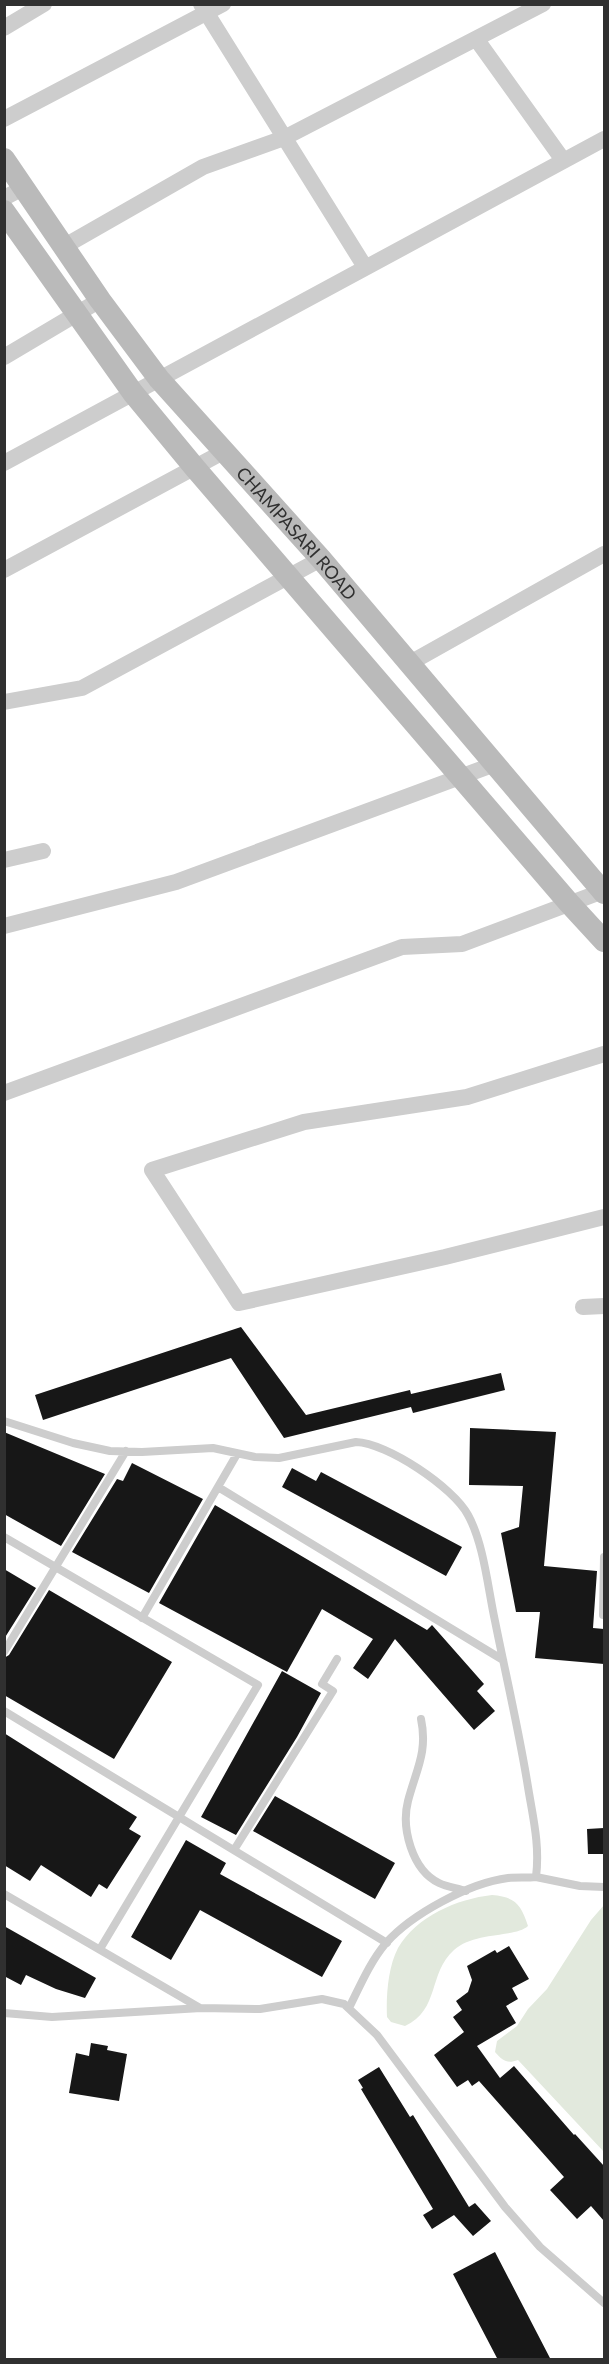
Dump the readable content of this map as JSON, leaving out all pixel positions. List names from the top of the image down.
{
  "streets": {
    "main road": ["CHAMPASARI ROAD"]
  }
}
